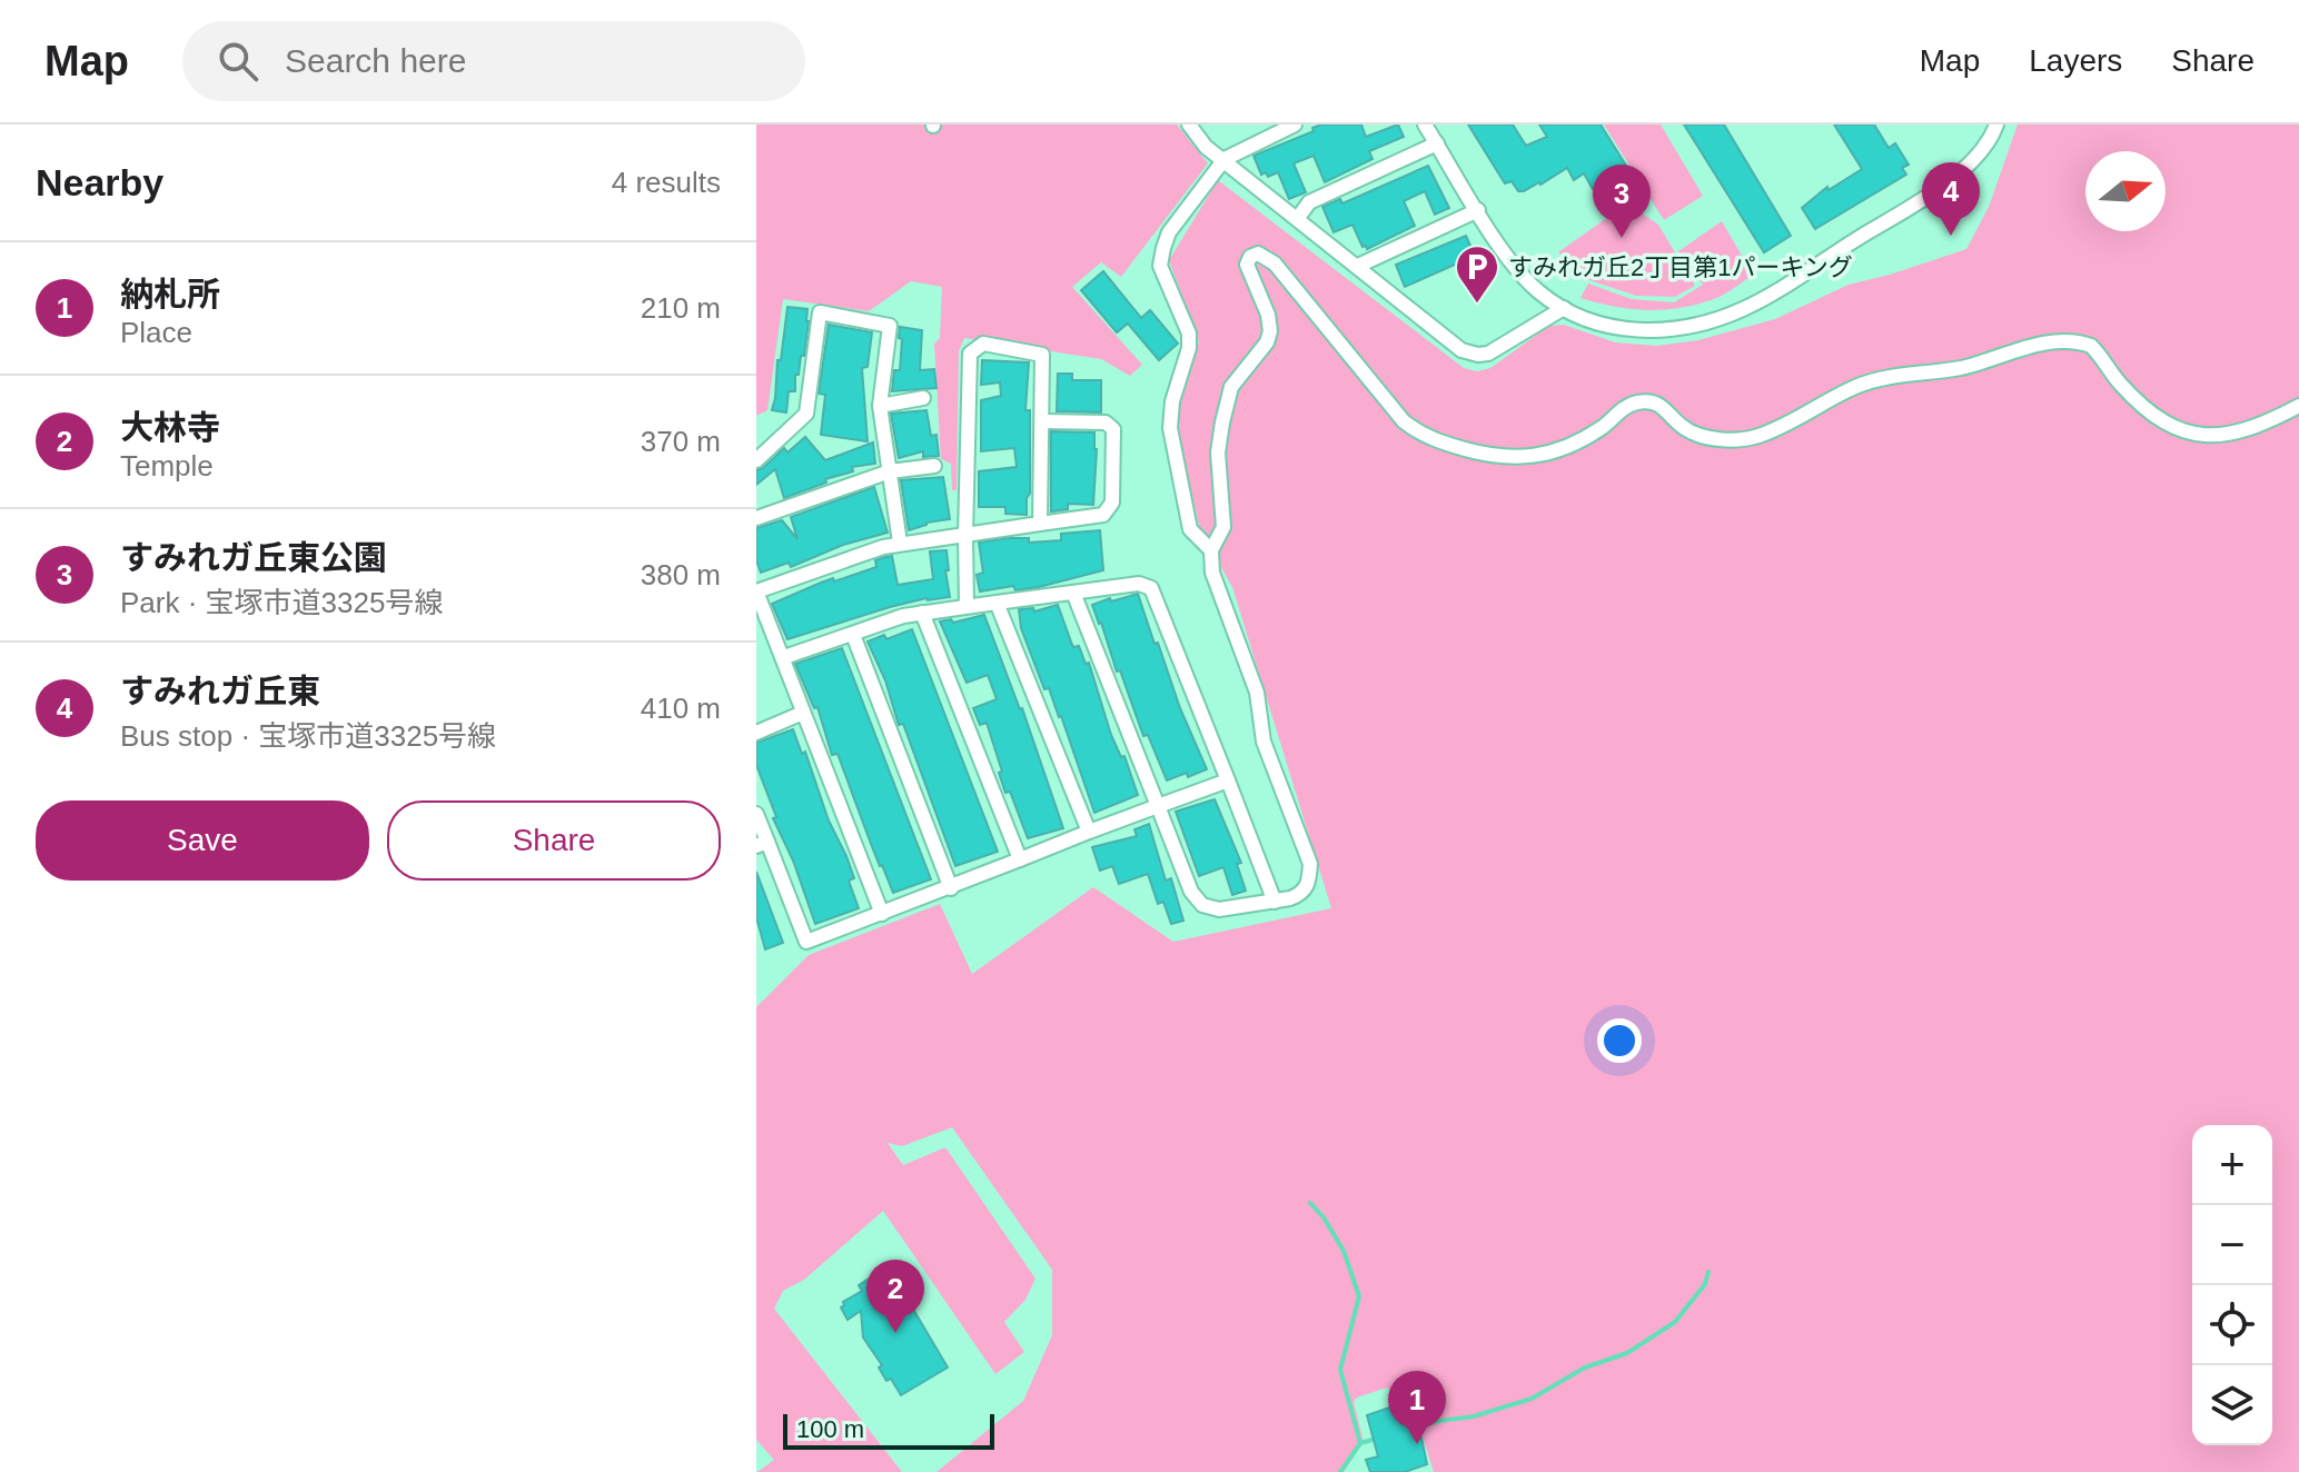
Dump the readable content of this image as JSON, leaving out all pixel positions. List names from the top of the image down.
{
  "places": {
    "parking": ["すみれガ丘2丁目第1パーキング"]
  },
  "scale_bar": "100 m",
  "north": "right",
  "page": {
    "header": "Map",
    "search": "Search here",
    "nav": ["Map", "Layers", "Share"],
    "heading": ["Nearby", "4 results"],
    "pins": [
      "4",
      "3",
      "2",
      "1"
    ],
    "list": [
      {
        "mark": "1",
        "name": "納札所",
        "note": "Place",
        "value": "210 m"
      },
      {
        "mark": "2",
        "name": "大林寺",
        "note": "Temple",
        "value": "370 m"
      },
      {
        "mark": "3",
        "name": "すみれガ丘東公園",
        "note": "Park · 宝塚市道3325号線",
        "value": "380 m"
      },
      {
        "mark": "4",
        "name": "すみれガ丘東",
        "note": "Bus stop · 宝塚市道3325号線",
        "value": "410 m"
      }
    ],
    "buttons": ["Save", "Share"],
    "map_buttons": ["+", "−"],
    "scale": "100 m"
  }
}
